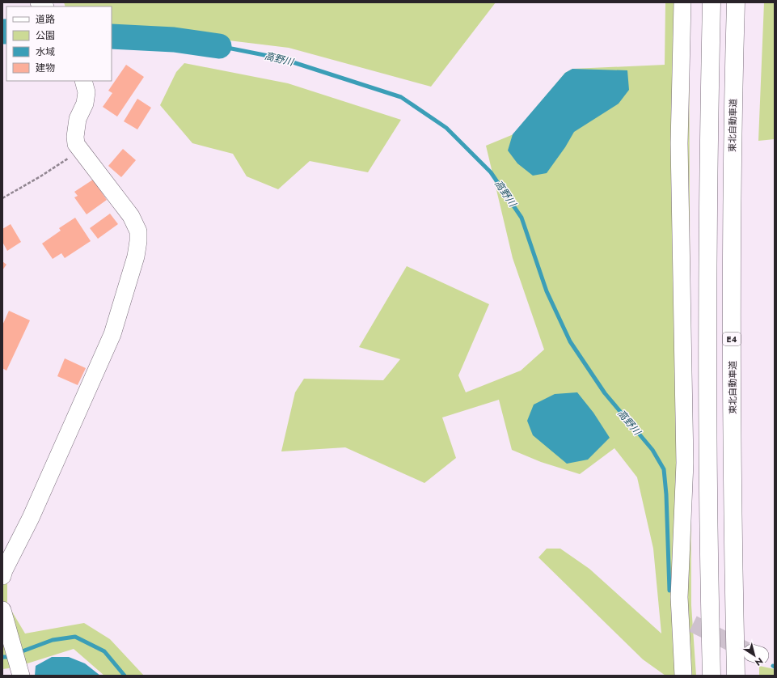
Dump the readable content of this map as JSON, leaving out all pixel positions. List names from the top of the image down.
{
  "streets": {
    "highway": ["東北自動車道", "E4"]
  },
  "water": ["高野川"],
  "legend": [
    "道路",
    "公園",
    "水域",
    "建物"
  ],
  "north": "bottom right"
}
